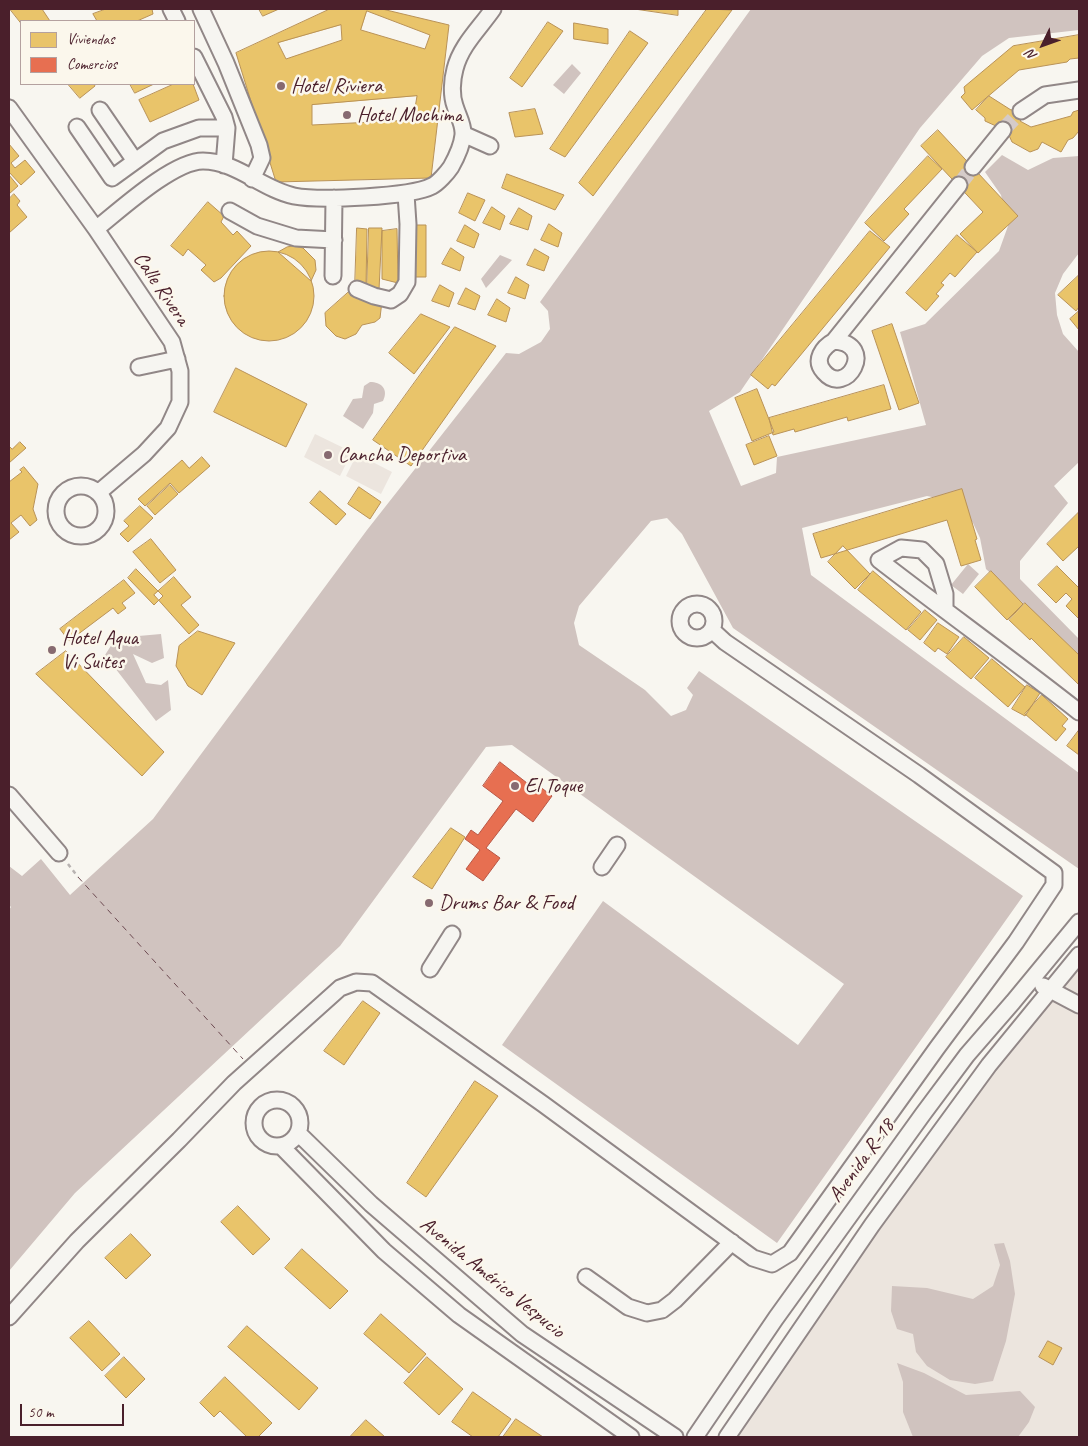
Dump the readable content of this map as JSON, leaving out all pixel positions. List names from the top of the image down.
{
  "streets": {
    "street": ["Calle Rivera", "Avenida R-18", "Avenida Américo Vespucio"]
  },
  "places": [
    "Hotel Riviera",
    "Hotel Mochima",
    "Cancha Deportiva",
    "Hotel Aqua Vi Suites",
    "El Toque",
    "Drums Bar & Food"
  ],
  "legend": ["Viviendas", "Comercios"],
  "scale_bar": "50 m",
  "north": "bottom left"
}
